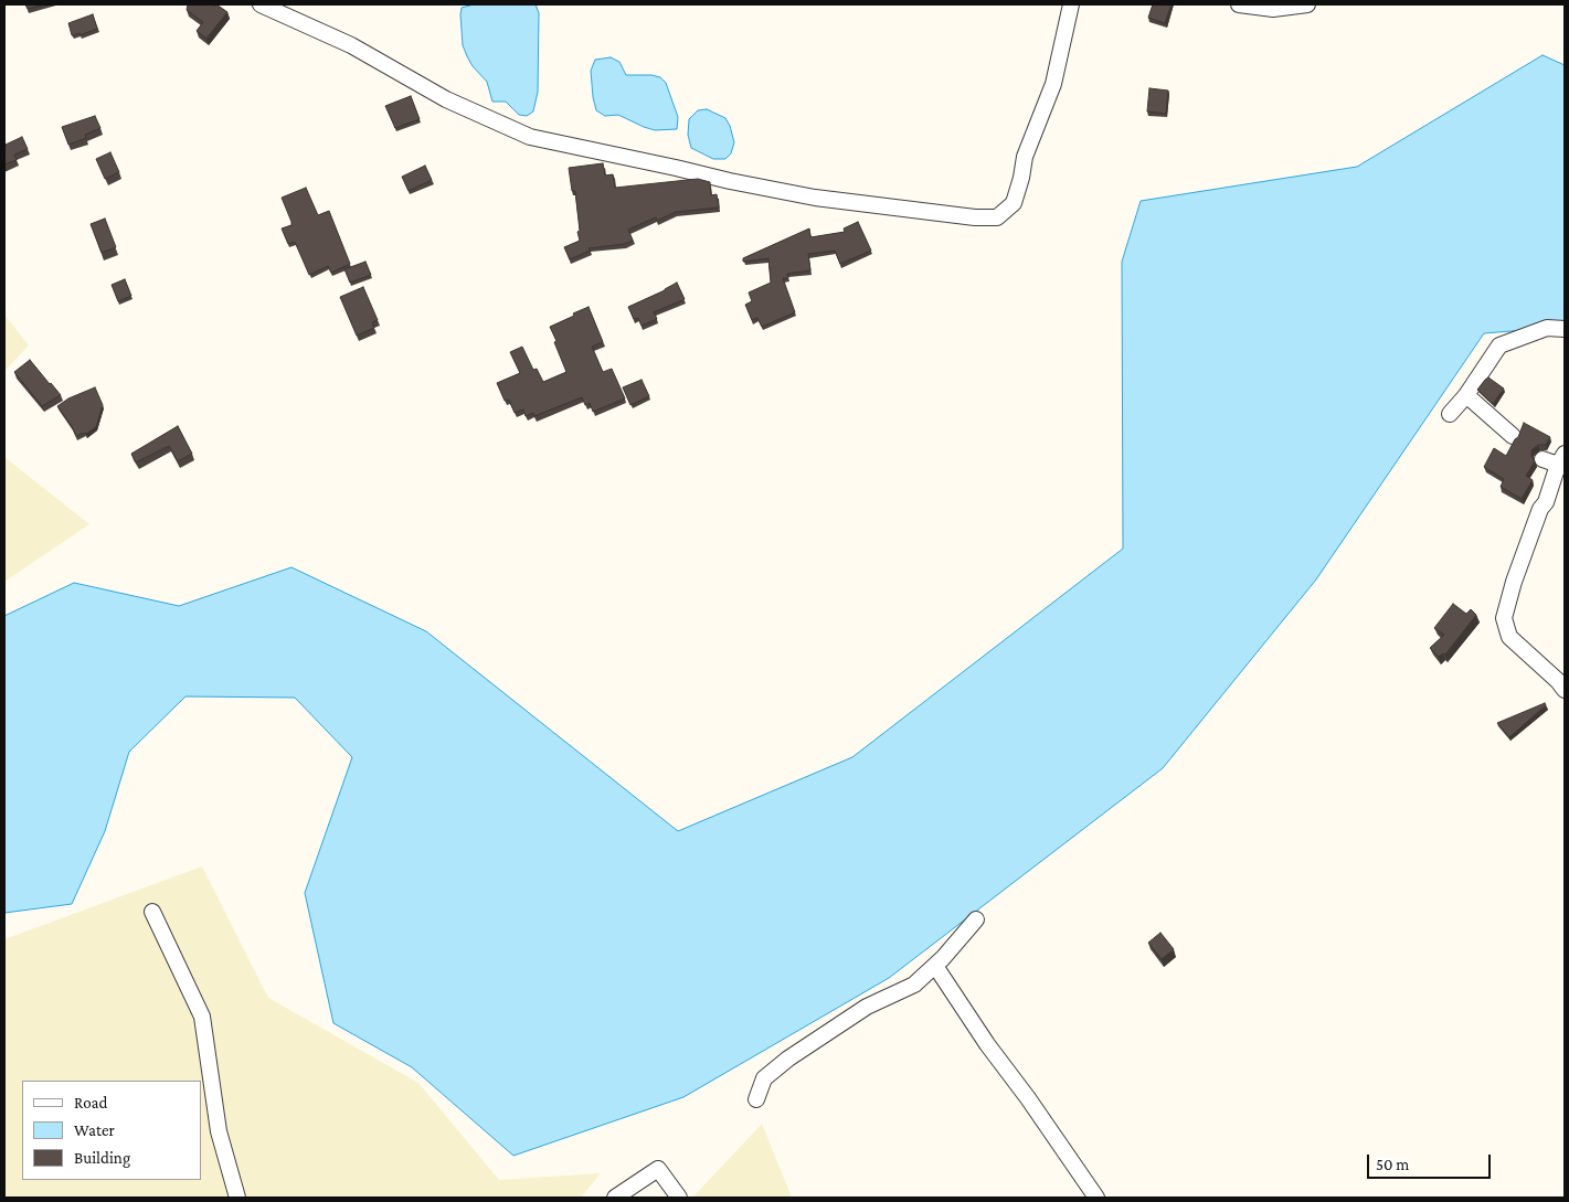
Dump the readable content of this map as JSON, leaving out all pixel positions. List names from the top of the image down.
{
  "legend": ["Road", "Water", "Building"],
  "scale_bar": "50 m"
}
